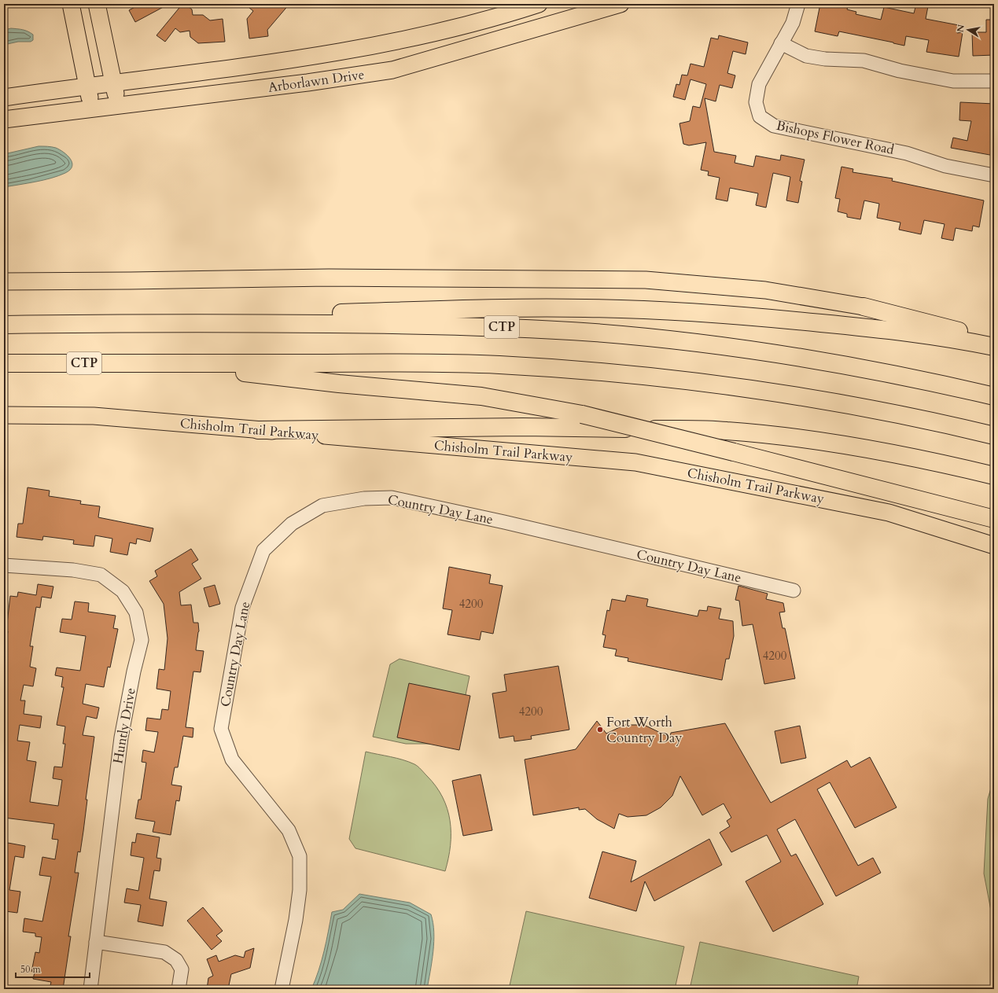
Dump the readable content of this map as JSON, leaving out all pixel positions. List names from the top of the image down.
{
  "streets": {
    "highway": ["CTP"],
    "main road": ["Arborlawn Drive", "Chisholm Trail Parkway"],
    "street": ["Bishops Flower Road", "Country Day Lane", "Huntly Drive"]
  },
  "places": ["Fort Worth Country Day"],
  "house_numbers": ["4200", "4200", "4200"],
  "scale_bar": "50 m",
  "north": "left"
}
